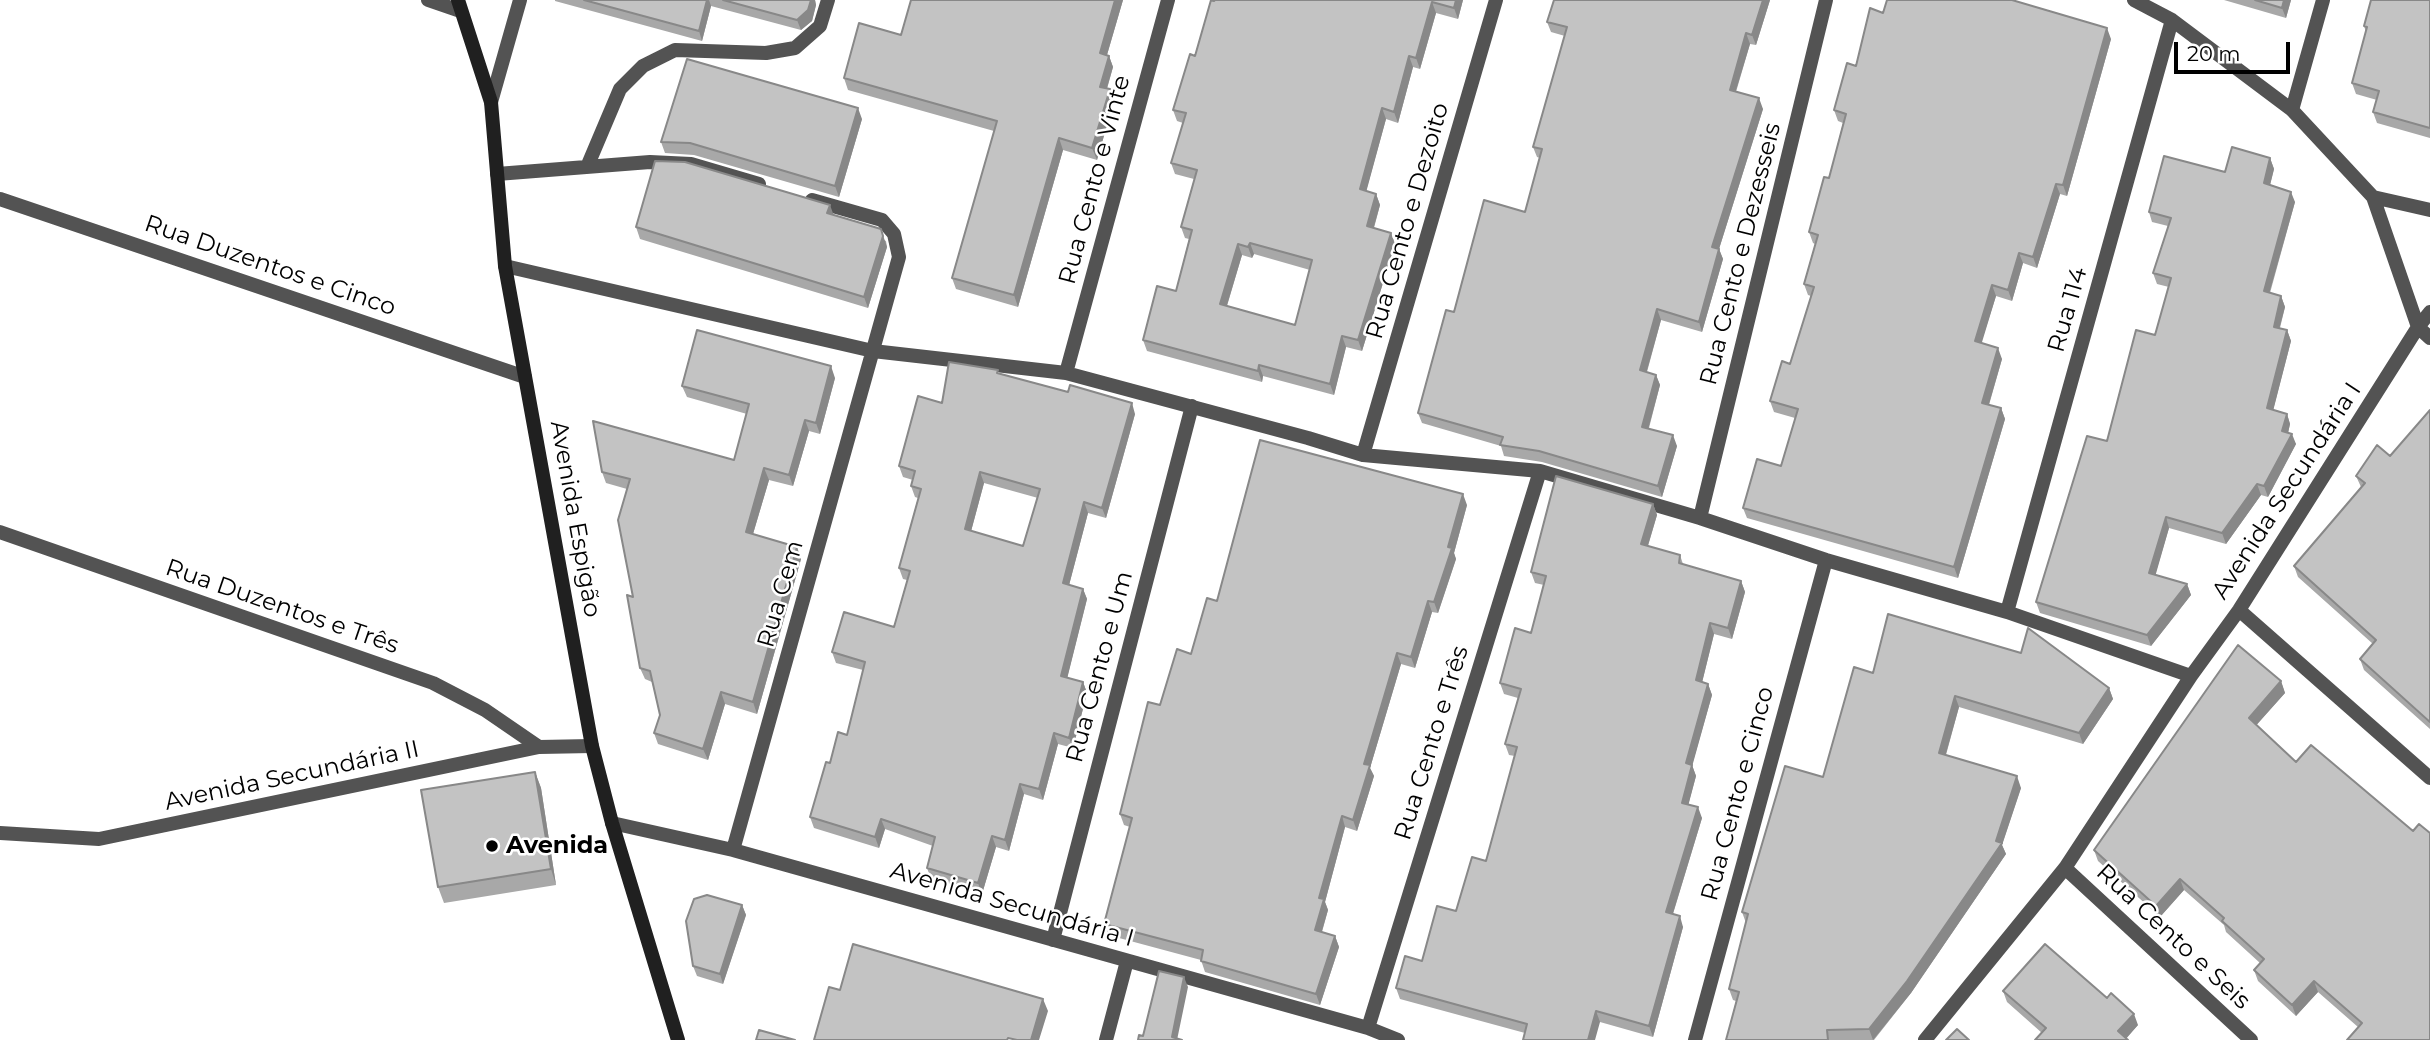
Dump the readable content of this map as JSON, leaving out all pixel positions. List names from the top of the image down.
{
  "streets": {
    "street": [
      "Rua Cento e Vinte",
      "Rua Cento e Dezoito",
      "Rua Cento e Dezesseis",
      "Rua Duzentos e Cinco",
      "Rua 114",
      "Avenida Secundária I",
      "Avenida Espigão",
      "Rua Cem",
      "Rua Duzentos e Três",
      "Rua Cento e Um",
      "Rua Cento e Três",
      "Avenida Secundária II",
      "Rua Cento e Cinco",
      "Rua Cento e Seis"
    ]
  },
  "crossings": [
    ["Rua Duzentos e Cinco", "Avenida Espigão"],
    ["Avenida Secundária I", "Avenida Espigão"],
    ["Avenida Secundária I", "Rua Cem"],
    ["Avenida Secundária I", "Rua Cento e Um"],
    ["Avenida Secundária I", "Rua Cento e Três"],
    ["Avenida Secundária I", "Rua Cento e Seis"],
    ["Avenida Espigão", "Avenida Secundária II"],
    ["Rua Duzentos e Três", "Avenida Secundária II"]
  ],
  "places": ["Avenida"],
  "scale_bar": "20 m"
}
